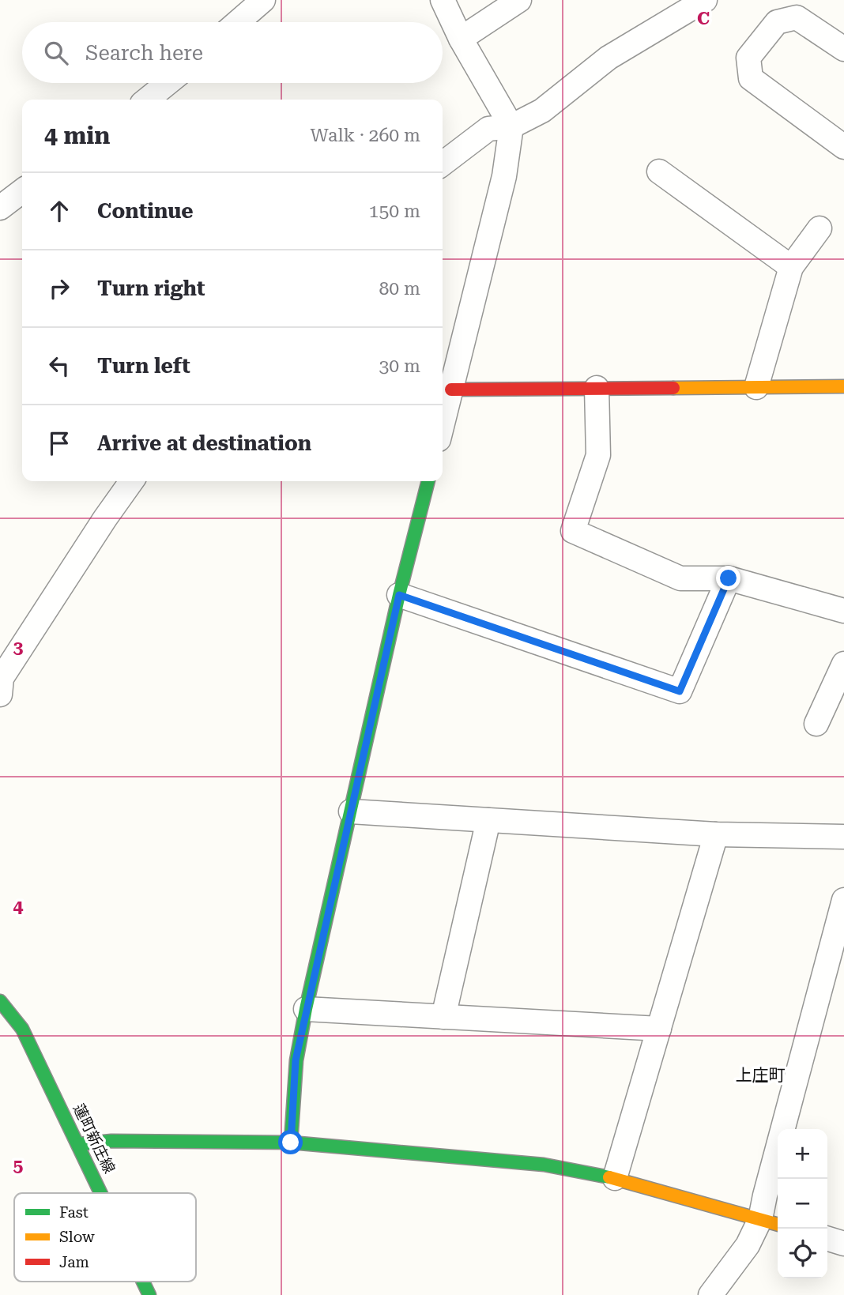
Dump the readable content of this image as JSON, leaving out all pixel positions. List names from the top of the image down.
{
  "streets": {
    "street": ["蓮町新庄線"]
  },
  "districts": ["上庄町"],
  "legend": ["Fast", "Slow", "Jam"],
  "page": {
    "search": "Search here",
    "heading": ["4 min", "Walk · 260 m"],
    "list": [
      ["Continue", "150 m"],
      ["Turn right", "80 m"],
      ["Turn left", "30 m"],
      "Arrive at destination"
    ],
    "map_buttons": ["+", "−"]
  },
  "grid": {
    "columns": ["C"],
    "rows": ["3", "4", "5"]
  }
}
